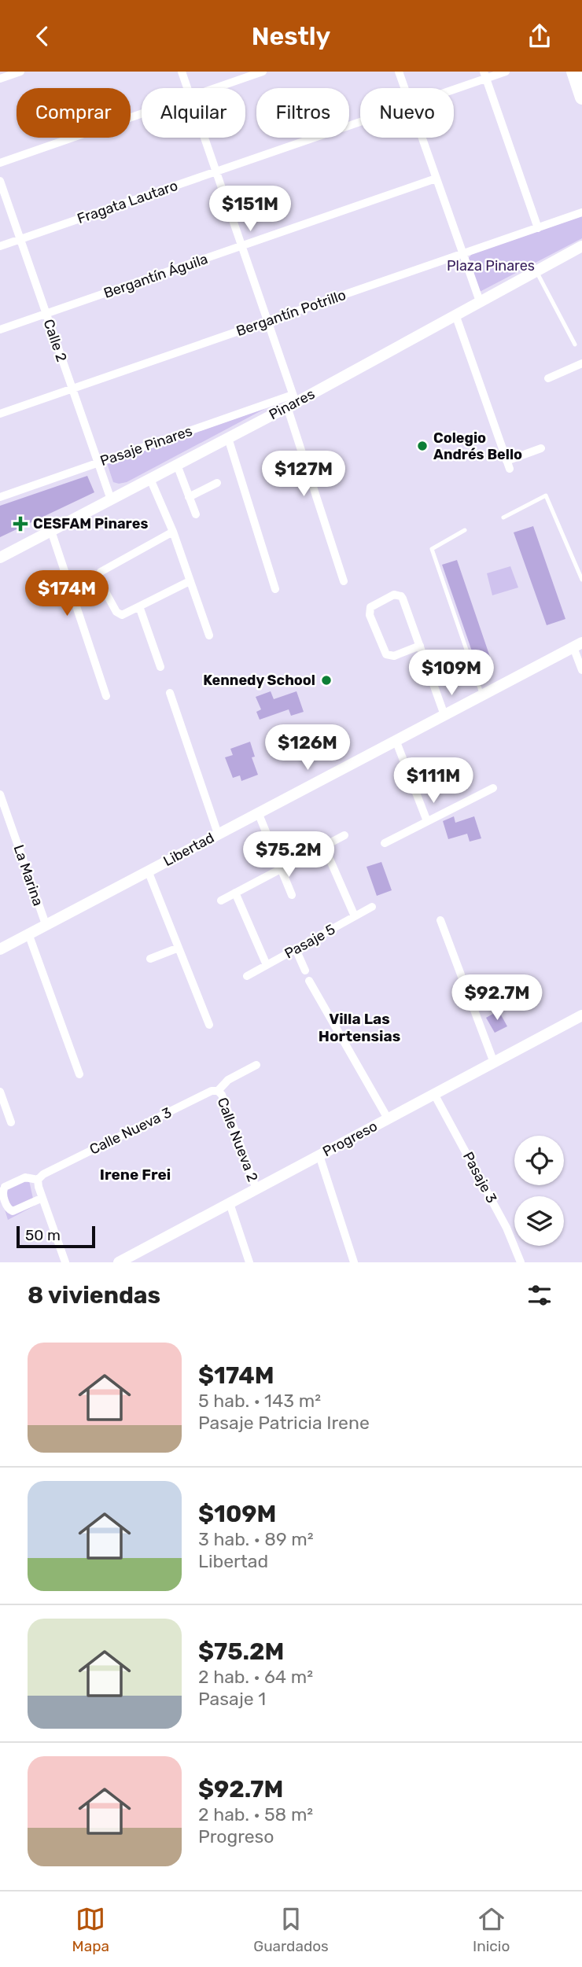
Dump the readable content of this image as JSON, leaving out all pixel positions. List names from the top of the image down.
{
  "streets": {
    "street": [
      "Fragata Lautaro",
      "Bergantín Águila",
      "Bergantín Potrillo",
      "Calle 2",
      "Pinares",
      "Pasaje Pinares",
      "Libertad",
      "La Marina",
      "Pasaje 5",
      "Calle Nueva 3",
      "Progreso",
      "Calle Nueva 2",
      "Pasaje 3"
    ]
  },
  "crossings": [
    ["Fragata Lautaro", "Calle 2"],
    ["Bergantín Águila", "Calle 2"],
    ["Bergantín Potrillo", "Calle 2"],
    ["Calle 2", "Pinares"],
    ["Calle 2", "Pasaje Pinares"],
    ["Pinares", "Pasaje Pinares"],
    ["Libertad", "La Marina"],
    ["Calle Nueva 3", "Calle Nueva 2"],
    ["Progreso", "Calle Nueva 2"],
    ["Progreso", "Pasaje 3"]
  ],
  "districts": ["Villa Las Hortensias", "Irene Frei"],
  "parks": ["Plaza Pinares"],
  "places": {
    "other": ["Colegio Andrés Bello", "Kennedy School"],
    "health": ["CESFAM Pinares"]
  },
  "scale_bar": "50 m",
  "page": {
    "header": "Nestly",
    "chip": [
      "Comprar",
      "Alquilar",
      "Filtros",
      "Nuevo"
    ],
    "price": [
      "$151M",
      "$127M",
      "$174M",
      "$109M",
      "$126M",
      "$111M",
      "$75.2M",
      "$92.7M"
    ],
    "scale": "50 m",
    "heading": "8 viviendas",
    "list": [
      {
        "name": "$174M",
        "note": "5 hab. · 143 m² · Pasaje Patricia Irene"
      },
      {
        "name": "$109M",
        "note": "3 hab. · 89 m² · Libertad"
      },
      {
        "name": "$75.2M",
        "note": "2 hab. · 64 m² · Pasaje 1"
      },
      {
        "name": "$92.7M",
        "note": "2 hab. · 58 m² · Progreso"
      }
    ],
    "tabs": ["Mapa", "Guardados", "Inicio"]
  }
}
